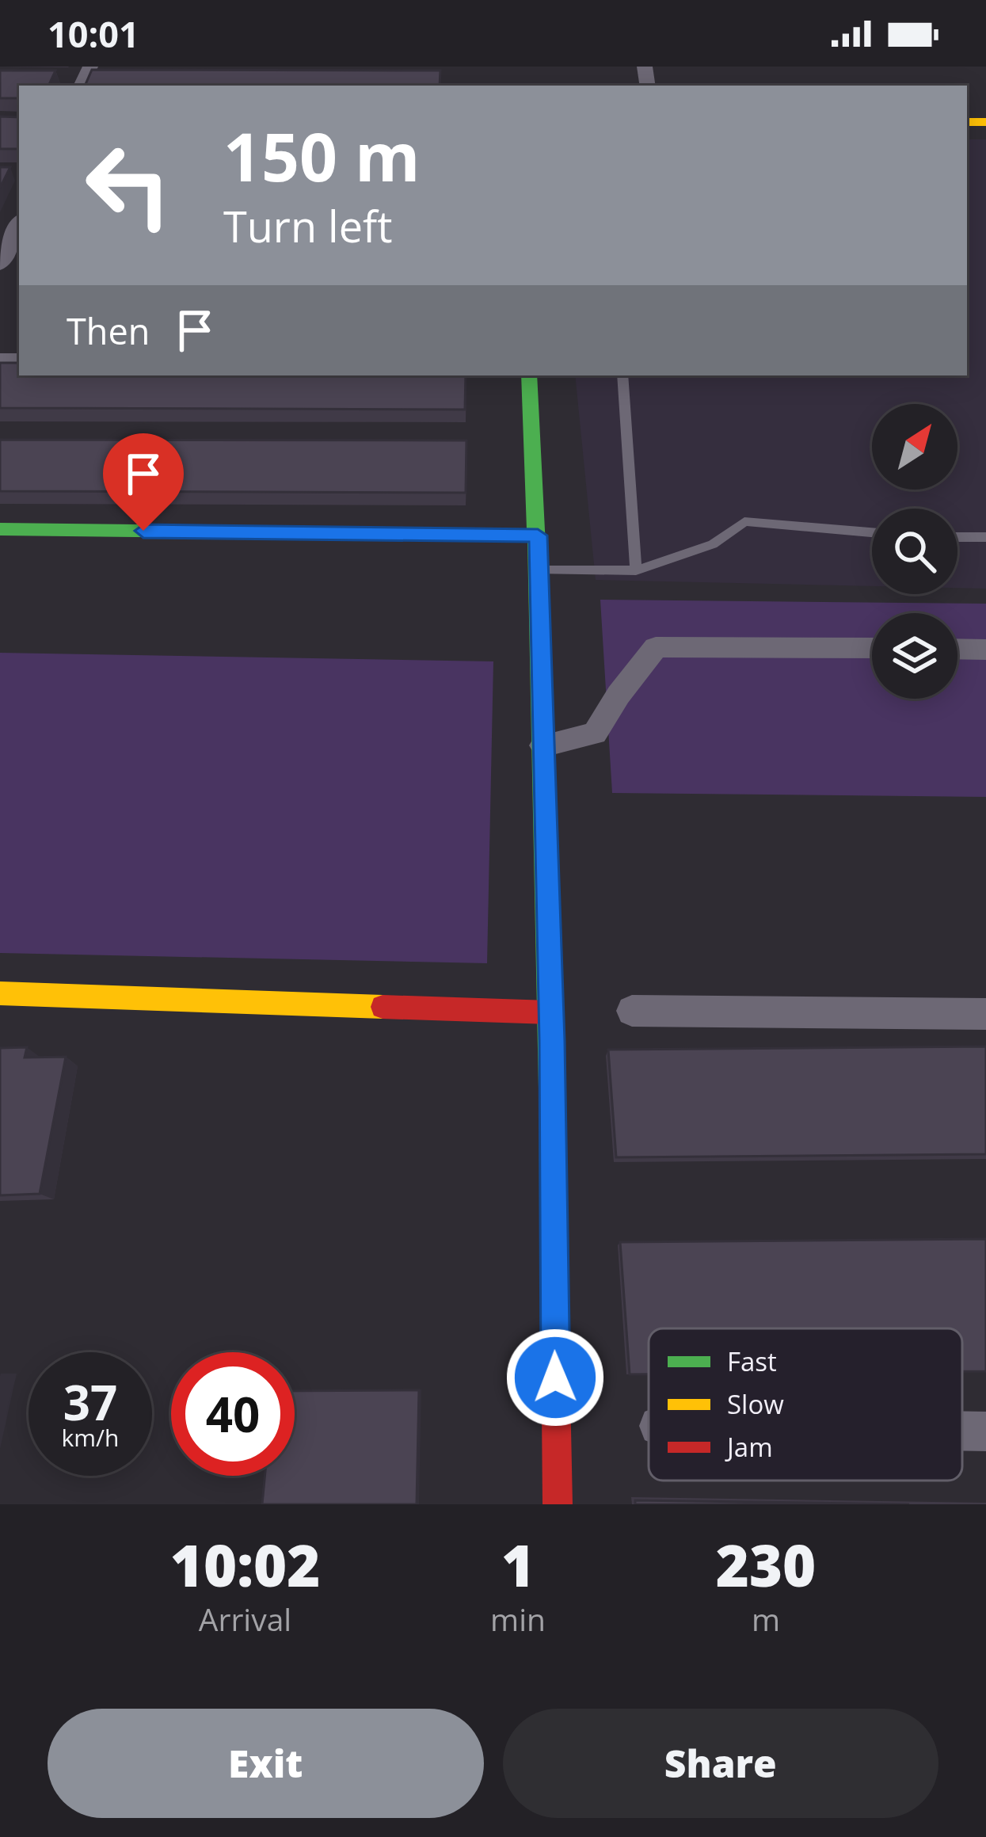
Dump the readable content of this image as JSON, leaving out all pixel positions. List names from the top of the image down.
{
  "legend": ["Fast", "Slow", "Jam"],
  "north": "top right",
  "page": {
    "status": "10:01",
    "turn": ["150 m", "Turn left"],
    "then": "Then",
    "speed": "37 km/h",
    "limit": "40",
    "eta": [
      "10:02",
      "Arrival",
      "1",
      "min",
      "230",
      "m"
    ],
    "buttons": ["Exit", "Share"]
  }
}
